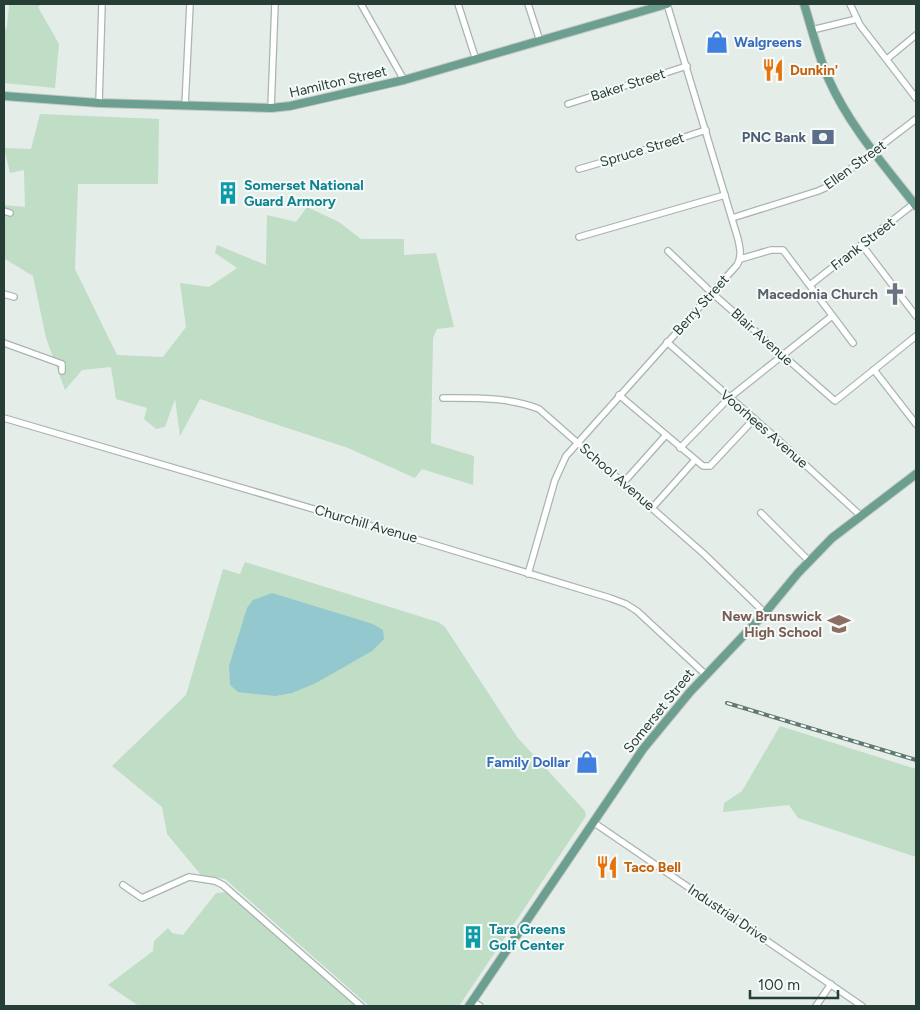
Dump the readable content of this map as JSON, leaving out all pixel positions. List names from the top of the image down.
{
  "streets": {
    "main road": ["Hamilton Street", "Somerset Street"],
    "street": [
      "Baker Street",
      "Spruce Street",
      "Ellen Street",
      "Frank Street",
      "Berry Street",
      "Blair Avenue",
      "Voorhees Avenue",
      "School Avenue",
      "Churchill Avenue",
      "Industrial Drive"
    ]
  },
  "crossings": [
    ["Berry Street", "Blair Avenue"],
    ["Berry Street", "Voorhees Avenue"],
    ["Berry Street", "School Avenue"],
    ["Berry Street", "Churchill Avenue"],
    ["Voorhees Avenue", "Somerset Street"],
    ["School Avenue", "Somerset Street"],
    ["Churchill Avenue", "Somerset Street"],
    ["Somerset Street", "Industrial Drive"]
  ],
  "places": {
    "shop": ["Walgreens", "Family Dollar"],
    "restaurant": ["Dunkin'", "Taco Bell"],
    "bank": ["PNC Bank"],
    "building": ["Somerset National Guard Armory", "Tara Greens Golf Center"],
    "church": ["Macedonia Church"],
    "school or university": ["New Brunswick High School"]
  },
  "scale_bar": "100 m"
}
